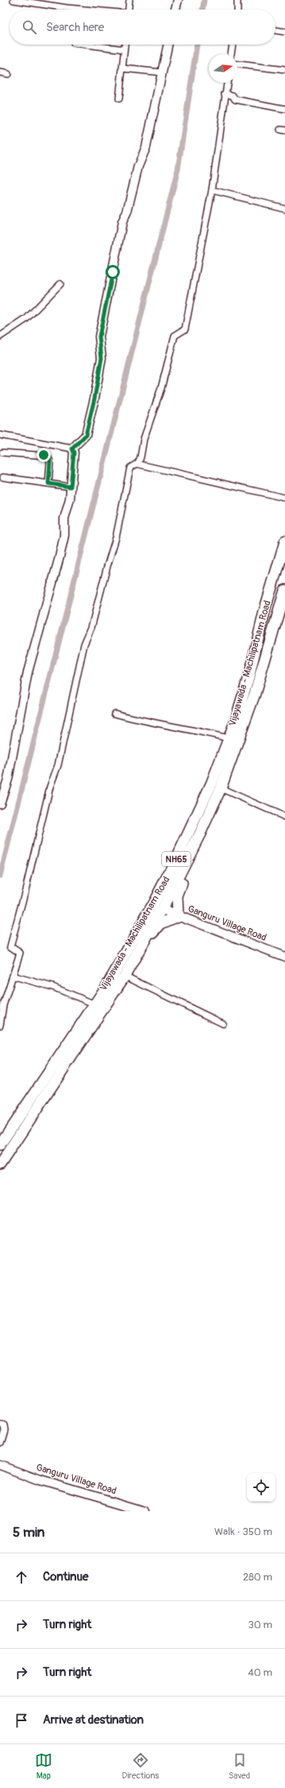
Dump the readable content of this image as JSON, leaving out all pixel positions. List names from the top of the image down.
{
  "streets": {
    "highway": ["Vijayawada - Machilipatnam Road", "NH65"],
    "street": ["Ganguru Village Road"]
  },
  "crossings": [
    ["Vijayawada - Machilipatnam Road", "Ganguru Village Road"]
  ],
  "north": "right",
  "page": {
    "search": "Search here",
    "heading": ["5 min", "Walk · 350 m"],
    "list": [
      ["Continue", "280 m"],
      ["Turn right", "30 m"],
      ["Turn right", "40 m"],
      "Arrive at destination"
    ],
    "nav": ["Map", "Directions", "Saved"]
  }
}
